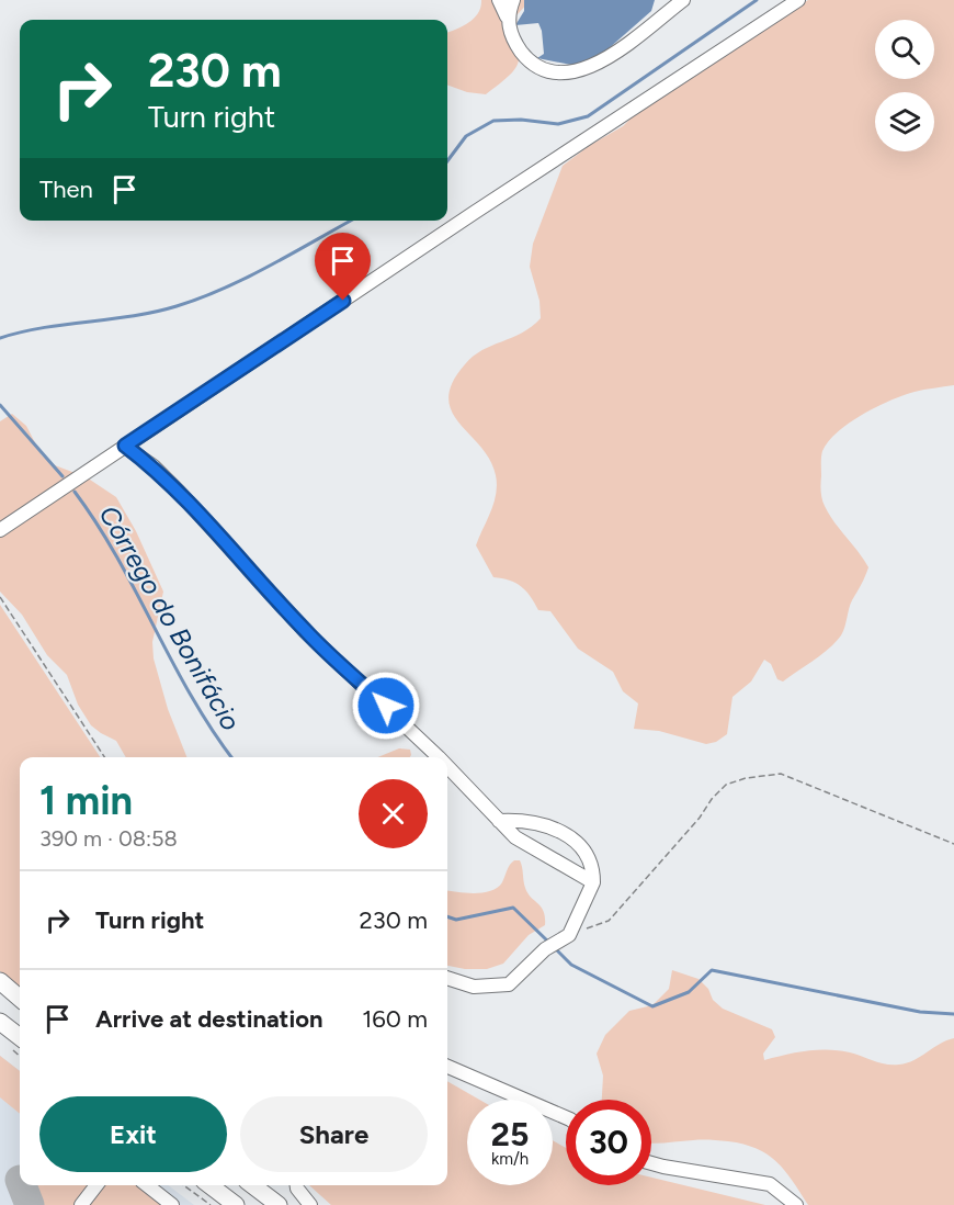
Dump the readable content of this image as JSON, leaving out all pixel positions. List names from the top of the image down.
{
  "water": ["Córrego do Bonifácio"],
  "page": {
    "turn": ["230 m", "Turn right"],
    "then": "Then",
    "heading": ["1 min", "390 m · 08:58"],
    "list": [
      {
        "name": "Turn right",
        "value": "230 m"
      },
      {
        "name": "Arrive at destination",
        "value": "160 m"
      }
    ],
    "buttons": ["Exit", "Share"],
    "speed": "25 km/h",
    "limit": "30"
  }
}
